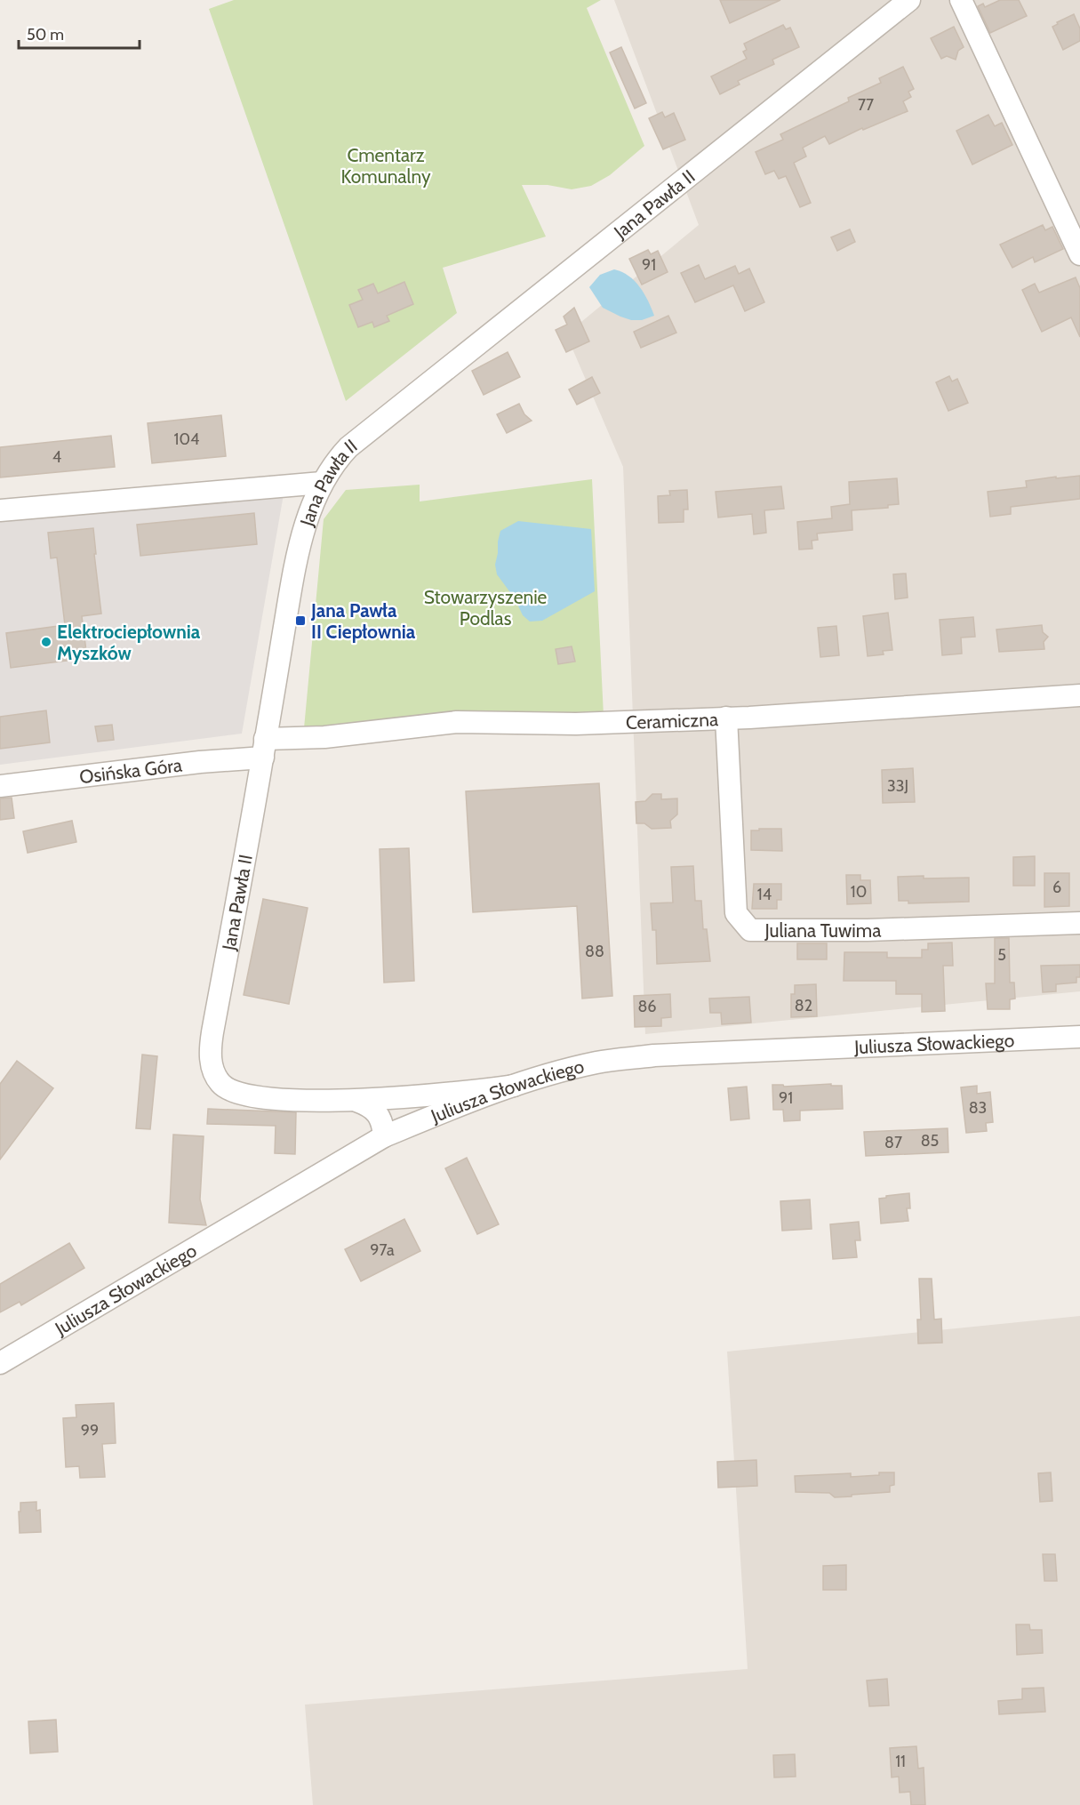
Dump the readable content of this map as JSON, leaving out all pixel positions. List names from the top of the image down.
{
  "streets": {
    "street": [
      "Jana Pawła II",
      "Ceramiczna",
      "Osińska Góra",
      "Juliana Tuwima",
      "Juliusza Słowackiego"
    ]
  },
  "crossings": [
    ["Jana Pawła II", "Ceramiczna"],
    ["Jana Pawła II", "Osińska Góra"],
    ["Jana Pawła II", "Juliusza Słowackiego"],
    ["Ceramiczna", "Osińska Góra"],
    ["Ceramiczna", "Juliana Tuwima"]
  ],
  "parks": ["Cmentarz Komunalny", "Stowarzyszenie Podlas"],
  "places": {
    "transit": ["Jana Pawła II Ciepłownia"],
    "other": ["Elektrociepłownia Myszków"]
  },
  "house_numbers": [
    "77",
    "91",
    "104",
    "4",
    "33J",
    "6",
    "10",
    "14",
    "88",
    "5",
    "82",
    "86",
    "91",
    "83",
    "85",
    "87",
    "97a",
    "99",
    "11"
  ],
  "scale_bar": "50 m"
}
